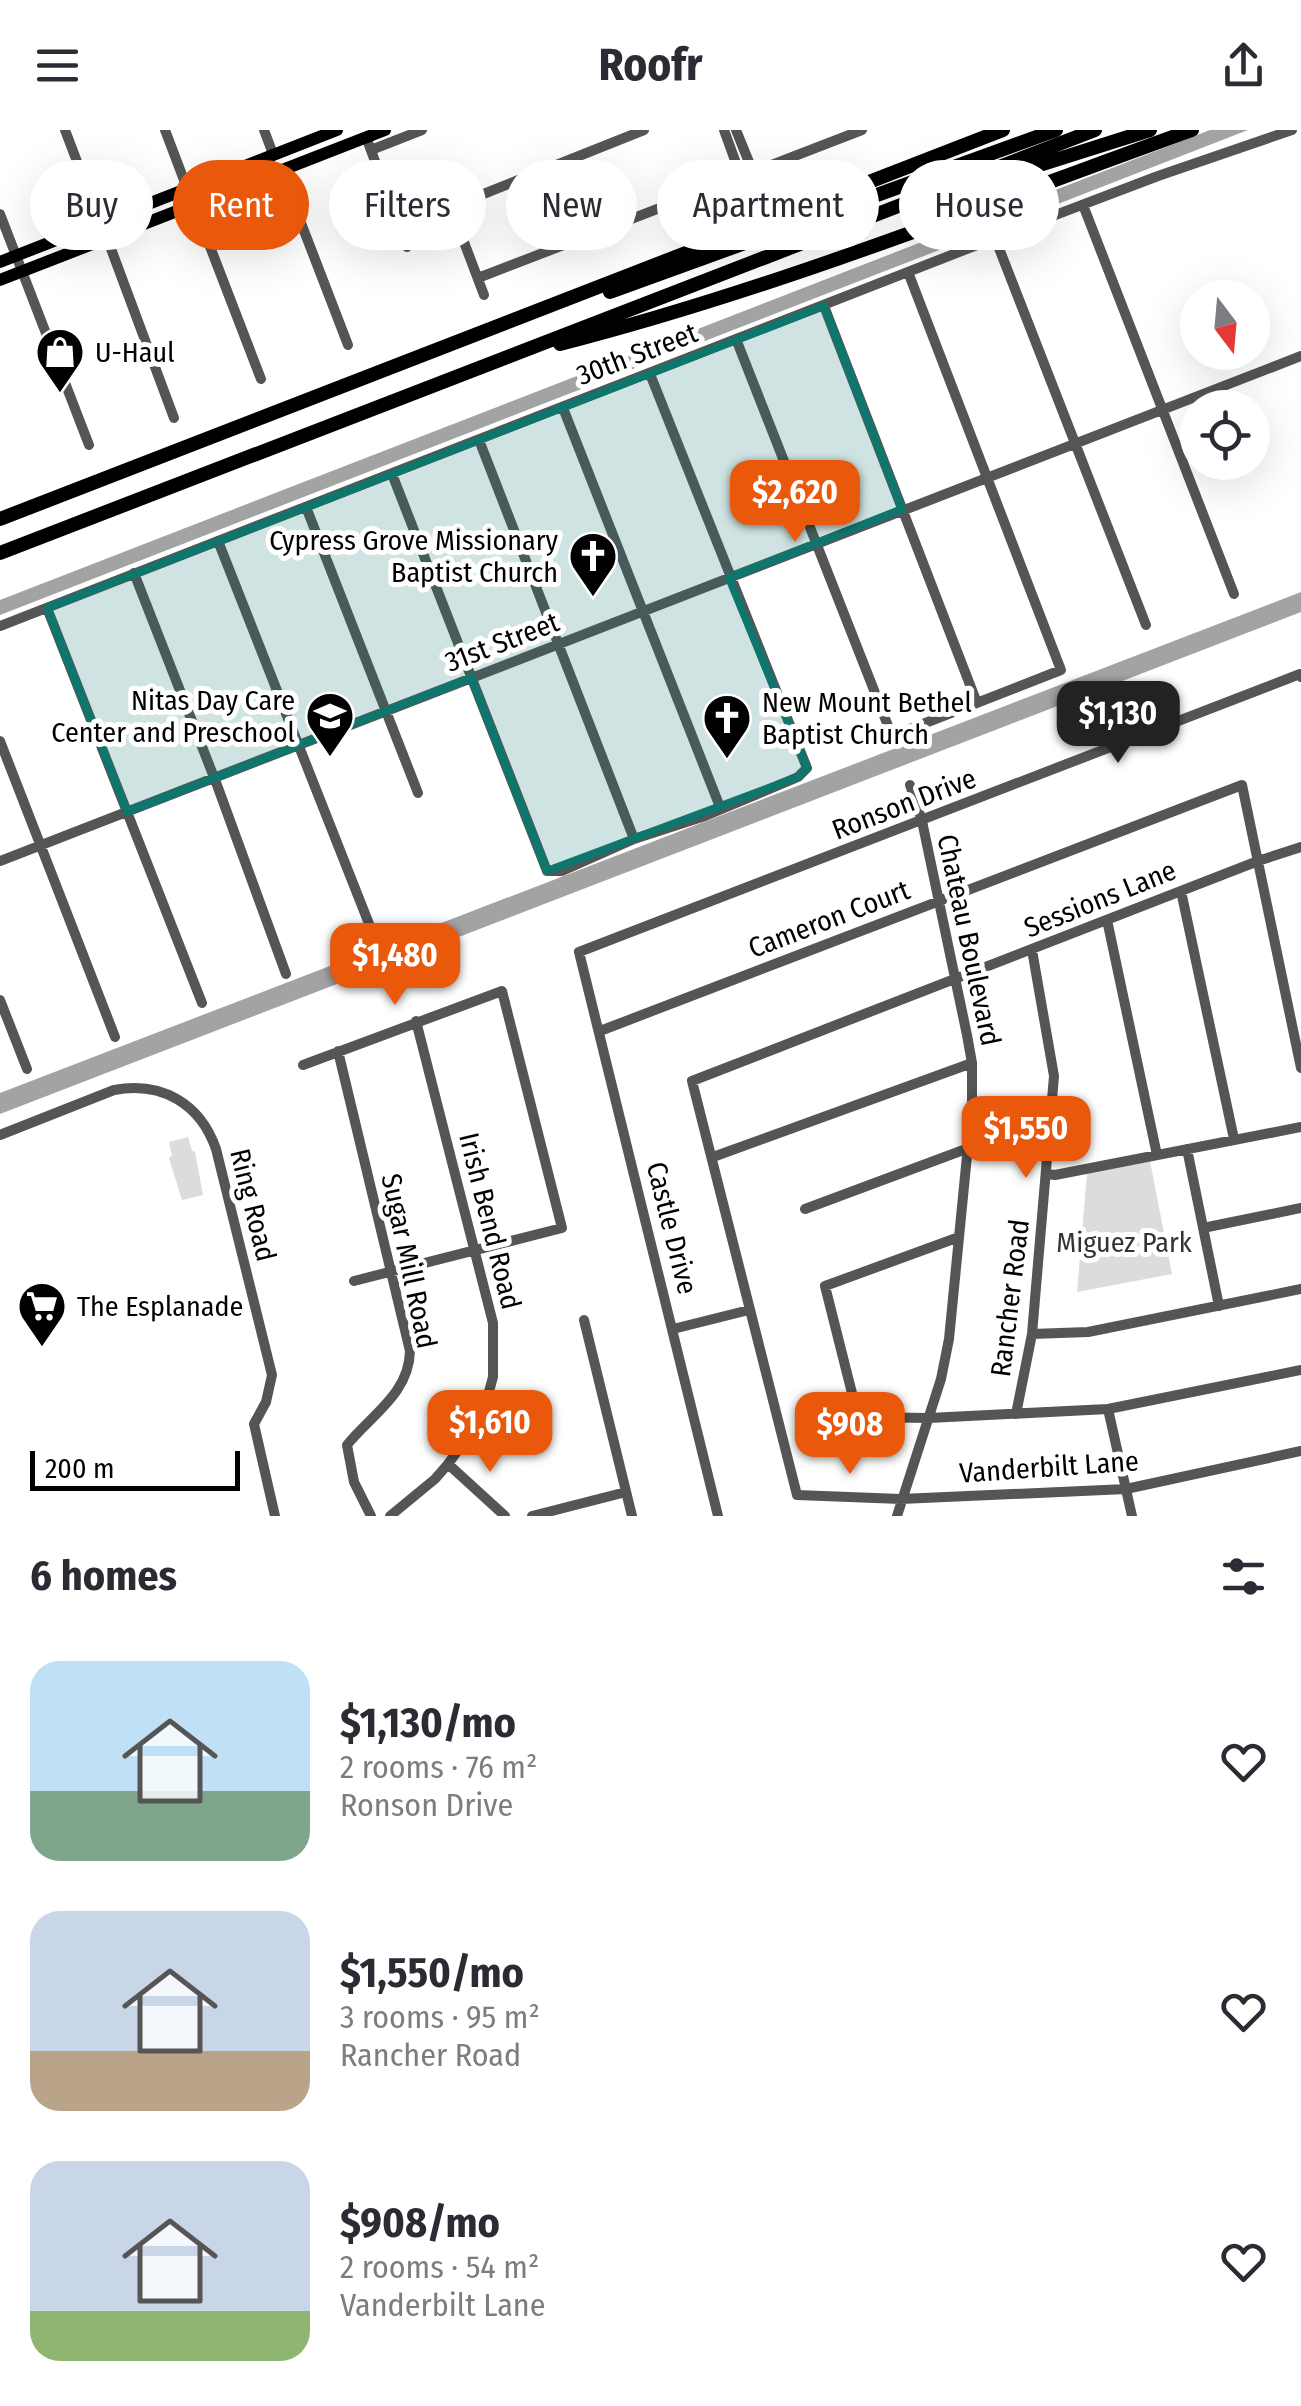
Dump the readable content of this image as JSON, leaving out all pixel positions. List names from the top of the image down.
{
  "streets": {
    "street": [
      "30th Street",
      "31st Street",
      "Ronson Drive",
      "Sessions Lane",
      "Cameron Court",
      "Chateau Boulevard",
      "Ring Road",
      "Irish Bend Road",
      "Castle Drive",
      "Sugar Mill Road",
      "Rancher Road",
      "Vanderbilt Lane"
    ]
  },
  "crossings": [
    ["Ronson Drive", "Chateau Boulevard"],
    ["Ronson Drive", "Castle Drive"],
    ["Sessions Lane", "Cameron Court"],
    ["Sessions Lane", "Chateau Boulevard"],
    ["Sessions Lane", "Rancher Road"],
    ["Cameron Court", "Chateau Boulevard"],
    ["Cameron Court", "Castle Drive"],
    ["Chateau Boulevard", "Vanderbilt Lane"]
  ],
  "parks": ["Miguez Park"],
  "places": {
    "shop": ["U-Haul"],
    "church": ["Cypress Grove Missionary Baptist Church", "New Mount Bethel Baptist Church"],
    "school or university": ["Nitas Day Care Center and Preschool"],
    "supermarket": ["The Esplanade"]
  },
  "scale_bar": "200 m",
  "north": "bottom",
  "page": {
    "header": "Roofr",
    "chip": [
      "Buy",
      "Rent",
      "Filters",
      "New",
      "Apartment",
      "House"
    ],
    "price": [
      "$2,620",
      "$1,130",
      "$1,480",
      "$1,550",
      "$1,610",
      "$908"
    ],
    "scale": "200 m",
    "heading": "6 homes",
    "list": [
      {
        "name": "$1,130/mo",
        "note": "2 rooms · 76 m² · Ronson Drive"
      },
      {
        "name": "$1,550/mo",
        "note": "3 rooms · 95 m² · Rancher Road"
      },
      {
        "name": "$908/mo",
        "note": "2 rooms · 54 m² · Vanderbilt Lane"
      }
    ]
  }
}
